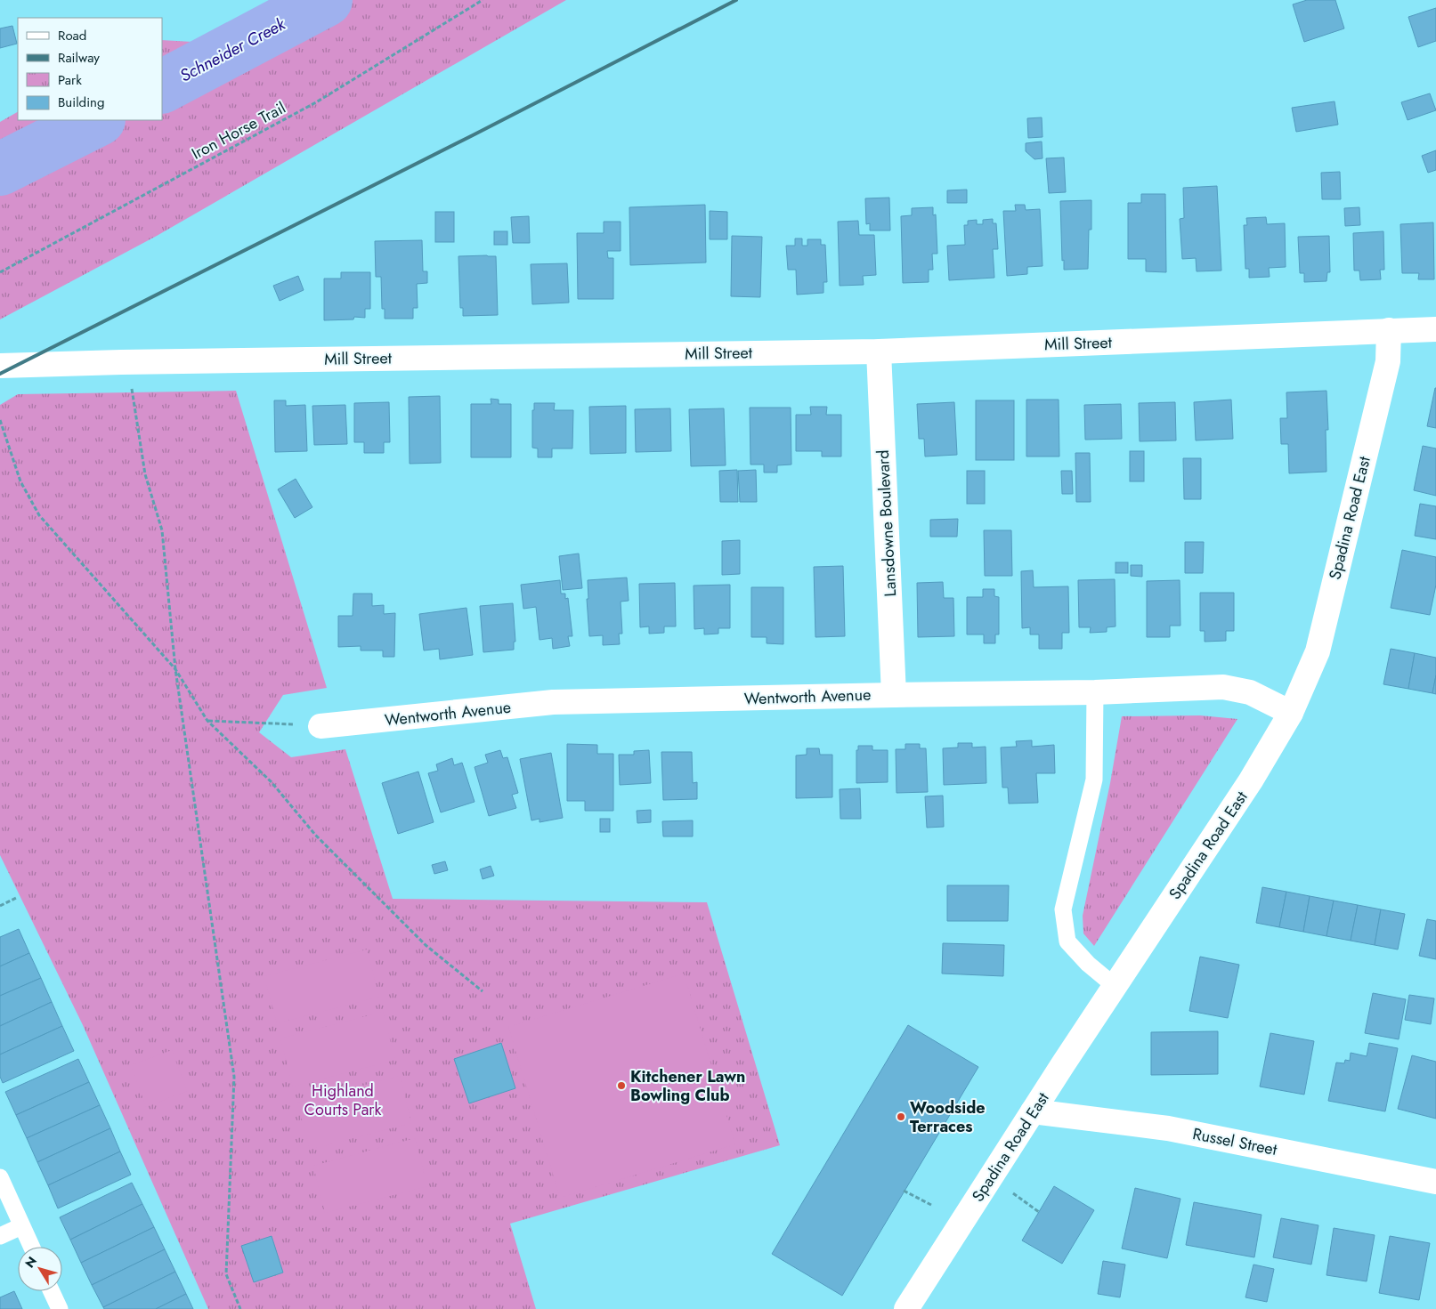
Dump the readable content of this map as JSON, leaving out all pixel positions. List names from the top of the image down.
{
  "streets": {
    "street": [
      "Mill Street",
      "Spadina Road East",
      "Lansdowne Boulevard",
      "Wentworth Avenue",
      "Russel Street"
    ],
    "path": ["Iron Horse Trail"]
  },
  "crossings": [
    ["Mill Street", "Spadina Road East"],
    ["Mill Street", "Lansdowne Boulevard"],
    ["Spadina Road East", "Wentworth Avenue"],
    ["Spadina Road East", "Russel Street"],
    ["Lansdowne Boulevard", "Wentworth Avenue"]
  ],
  "water": ["Schneider Creek"],
  "parks": ["Highland Courts Park"],
  "places": ["Kitchener Lawn Bowling Club", "Woodside Terraces"],
  "legend": [
    "Road",
    "Railway",
    "Park",
    "Building"
  ],
  "north": "top left"
}
